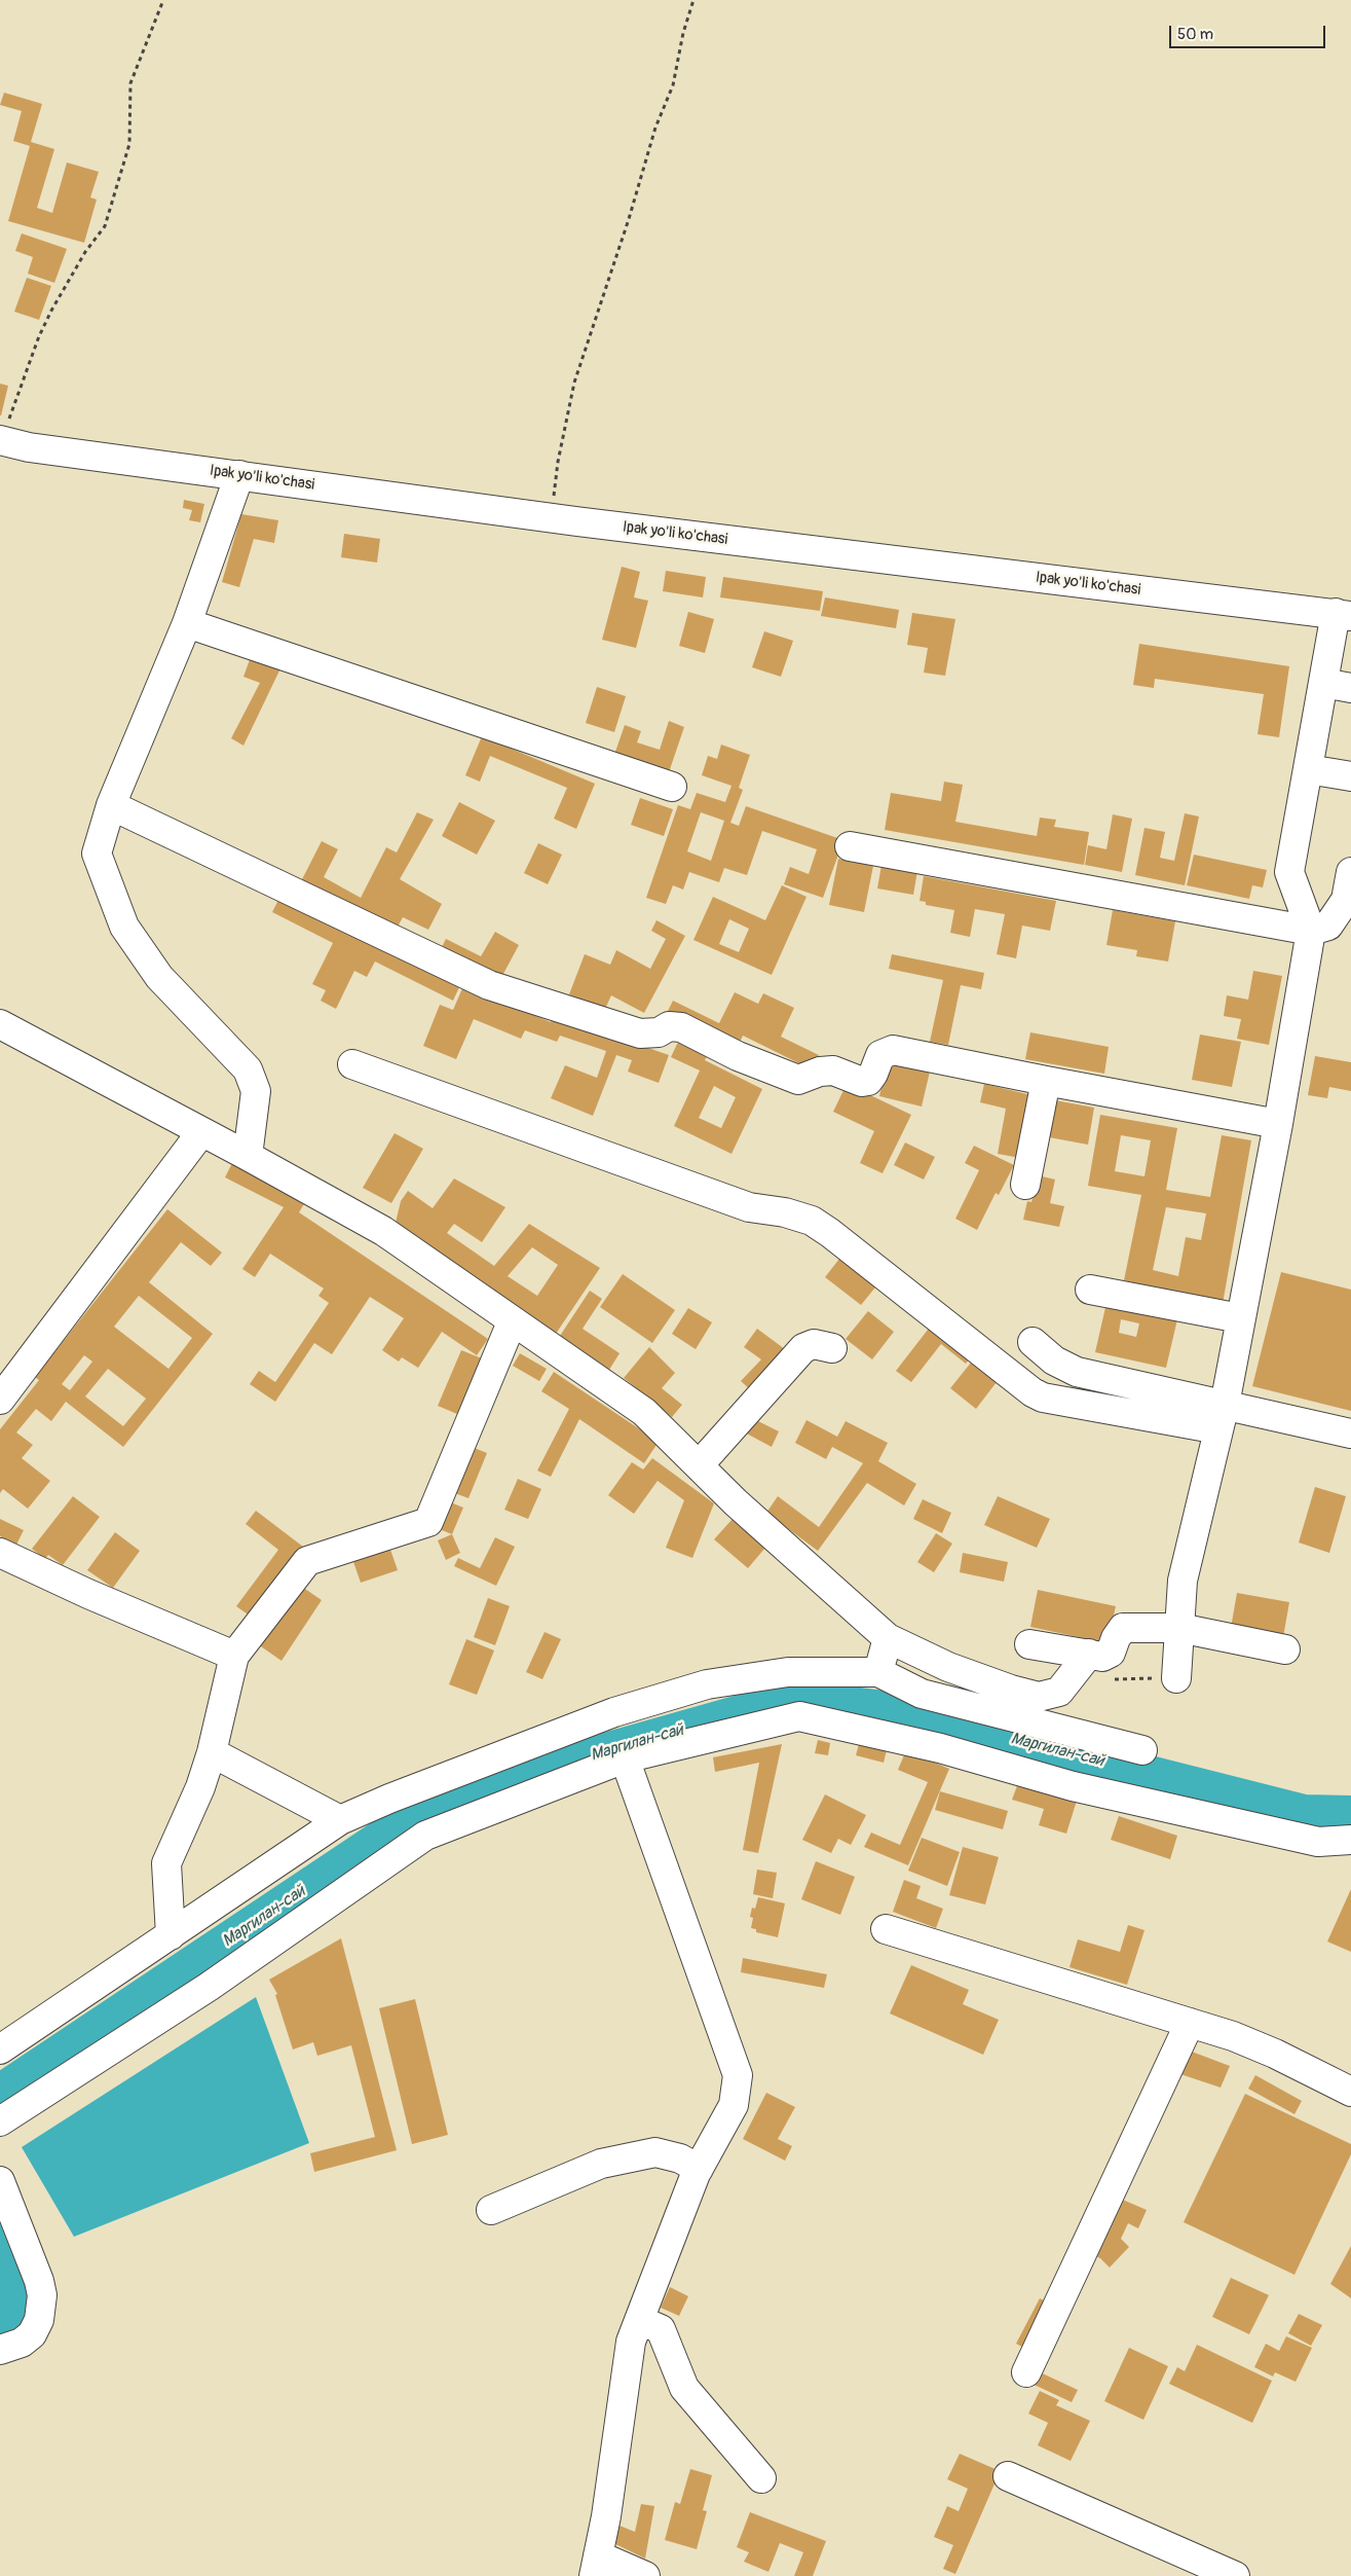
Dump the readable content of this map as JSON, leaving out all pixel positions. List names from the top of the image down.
{
  "streets": {
    "street": ["Ipak yo'li ko'chasi"]
  },
  "water": ["Маргилан-сай"],
  "scale_bar": "50 m"
}
